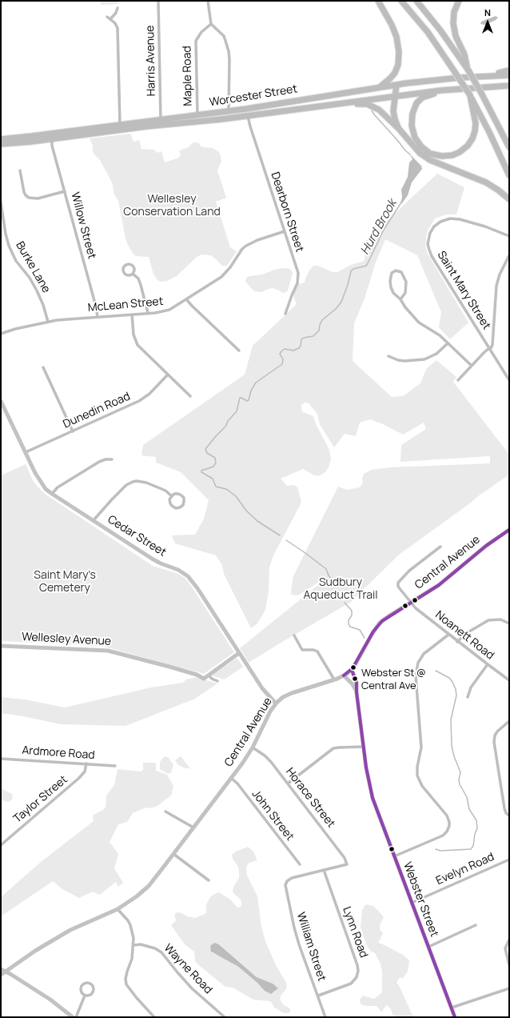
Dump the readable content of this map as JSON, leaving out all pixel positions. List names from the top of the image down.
{
  "streets": {
    "highway": ["Worcester Street"],
    "street": [
      "Harris Avenue",
      "Maple Road",
      "Dearborn Street",
      "Willow Street",
      "Burke Lane",
      "Saint Mary Street",
      "McLean Street",
      "Dunedin Road",
      "Cedar Street",
      "Central Avenue",
      "Noanett Road",
      "Wellesley Avenue",
      "Ardmore Road",
      "Horace Street",
      "Taylor Street",
      "John Street",
      "Evelyn Road",
      "Webster Street",
      "Lynn Road",
      "William Street",
      "Wayne Road"
    ]
  },
  "crossings": [
    ["Harris Avenue", "Worcester Street"],
    ["Maple Road", "Worcester Street"],
    ["Worcester Street", "Dearborn Street"],
    ["Worcester Street", "Willow Street"],
    ["Dearborn Street", "McLean Street"],
    ["Willow Street", "McLean Street"],
    ["Burke Lane", "McLean Street"],
    ["Dunedin Road", "Cedar Street"],
    ["Cedar Street", "Central Avenue"],
    ["Central Avenue", "Noanett Road"],
    ["Central Avenue", "Horace Street"],
    ["Central Avenue", "John Street"],
    ["Central Avenue", "Webster Street"],
    ["Ardmore Road", "Taylor Street"],
    ["Horace Street", "Lynn Road"],
    ["Horace Street", "William Street"],
    ["Evelyn Road", "Webster Street"],
    ["Lynn Road", "William Street"]
  ],
  "water": ["Hurd Brook"],
  "parks": ["Wellesley Conservation Land", "Saint Mary's Cemetery", "Sudbury Aqueduct Trail"],
  "places": ["Webster St @ Central Ave"],
  "north": "top"
}
